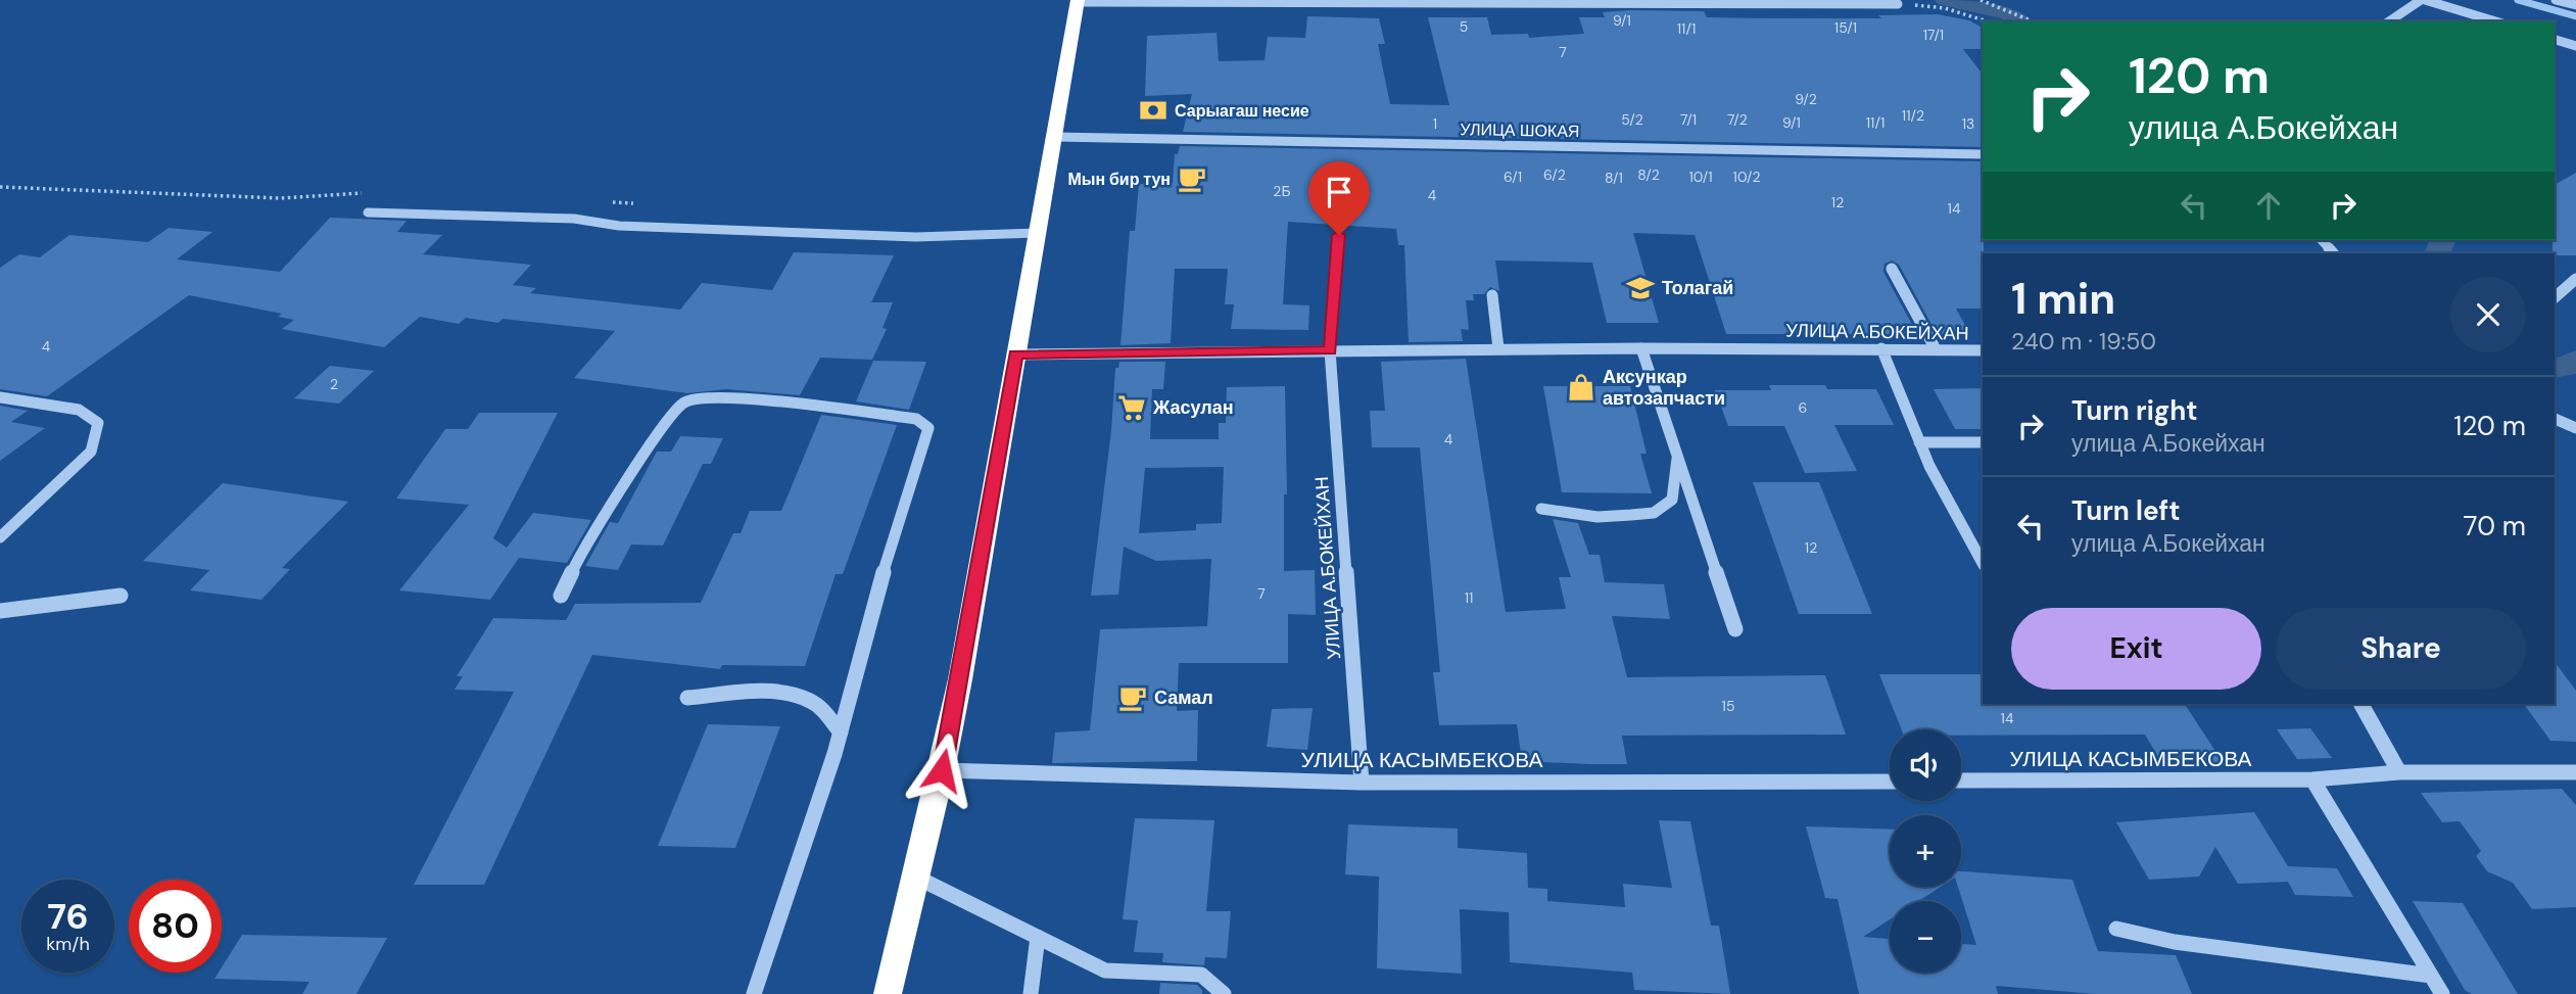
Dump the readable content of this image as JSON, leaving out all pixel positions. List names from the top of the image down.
{
  "streets": {
    "street": ["УЛИЦА ШОКАЯ", "УЛИЦА А.БОКЕЙХАН", "УЛИЦА КАСЫМБЕКОВА"]
  },
  "crossings": [
    ["УЛИЦА А.БОКЕЙХАН", "УЛИЦА КАСЫМБЕКОВА"]
  ],
  "places": {
    "bank": ["Сарыагаш несие"],
    "cafe": ["Мын бир тун", "Самал"],
    "school or university": ["Толагай"],
    "shop": ["Аксункар автозапчасти"],
    "supermarket": ["Жасулан"]
  },
  "house_numbers": [
    "9/1",
    "5",
    "15/1",
    "11/1",
    "17/1",
    "7",
    "9/2",
    "11/2",
    "5/2",
    "7/1",
    "7/2",
    "9/1",
    "11/1",
    "1",
    "13",
    "6/2",
    "8/2",
    "6/1",
    "10/1",
    "10/2",
    "8/1",
    "2Б",
    "4",
    "12",
    "14",
    "4",
    "2",
    "6",
    "4",
    "12",
    "7",
    "11",
    "15",
    "14"
  ],
  "page": {
    "turn": ["120 m", "улица А.Бокейхан"],
    "heading": ["1 min", "240 m · 19:50"],
    "list": [
      {
        "name": "Turn right",
        "note": "улица А.Бокейхан",
        "value": "120 m"
      },
      {
        "name": "Turn left",
        "note": "улица А.Бокейхан",
        "value": "70 m"
      }
    ],
    "buttons": ["Exit", "Share"],
    "map_buttons": ["+", "−"],
    "speed": "76 km/h",
    "limit": "80"
  }
}
